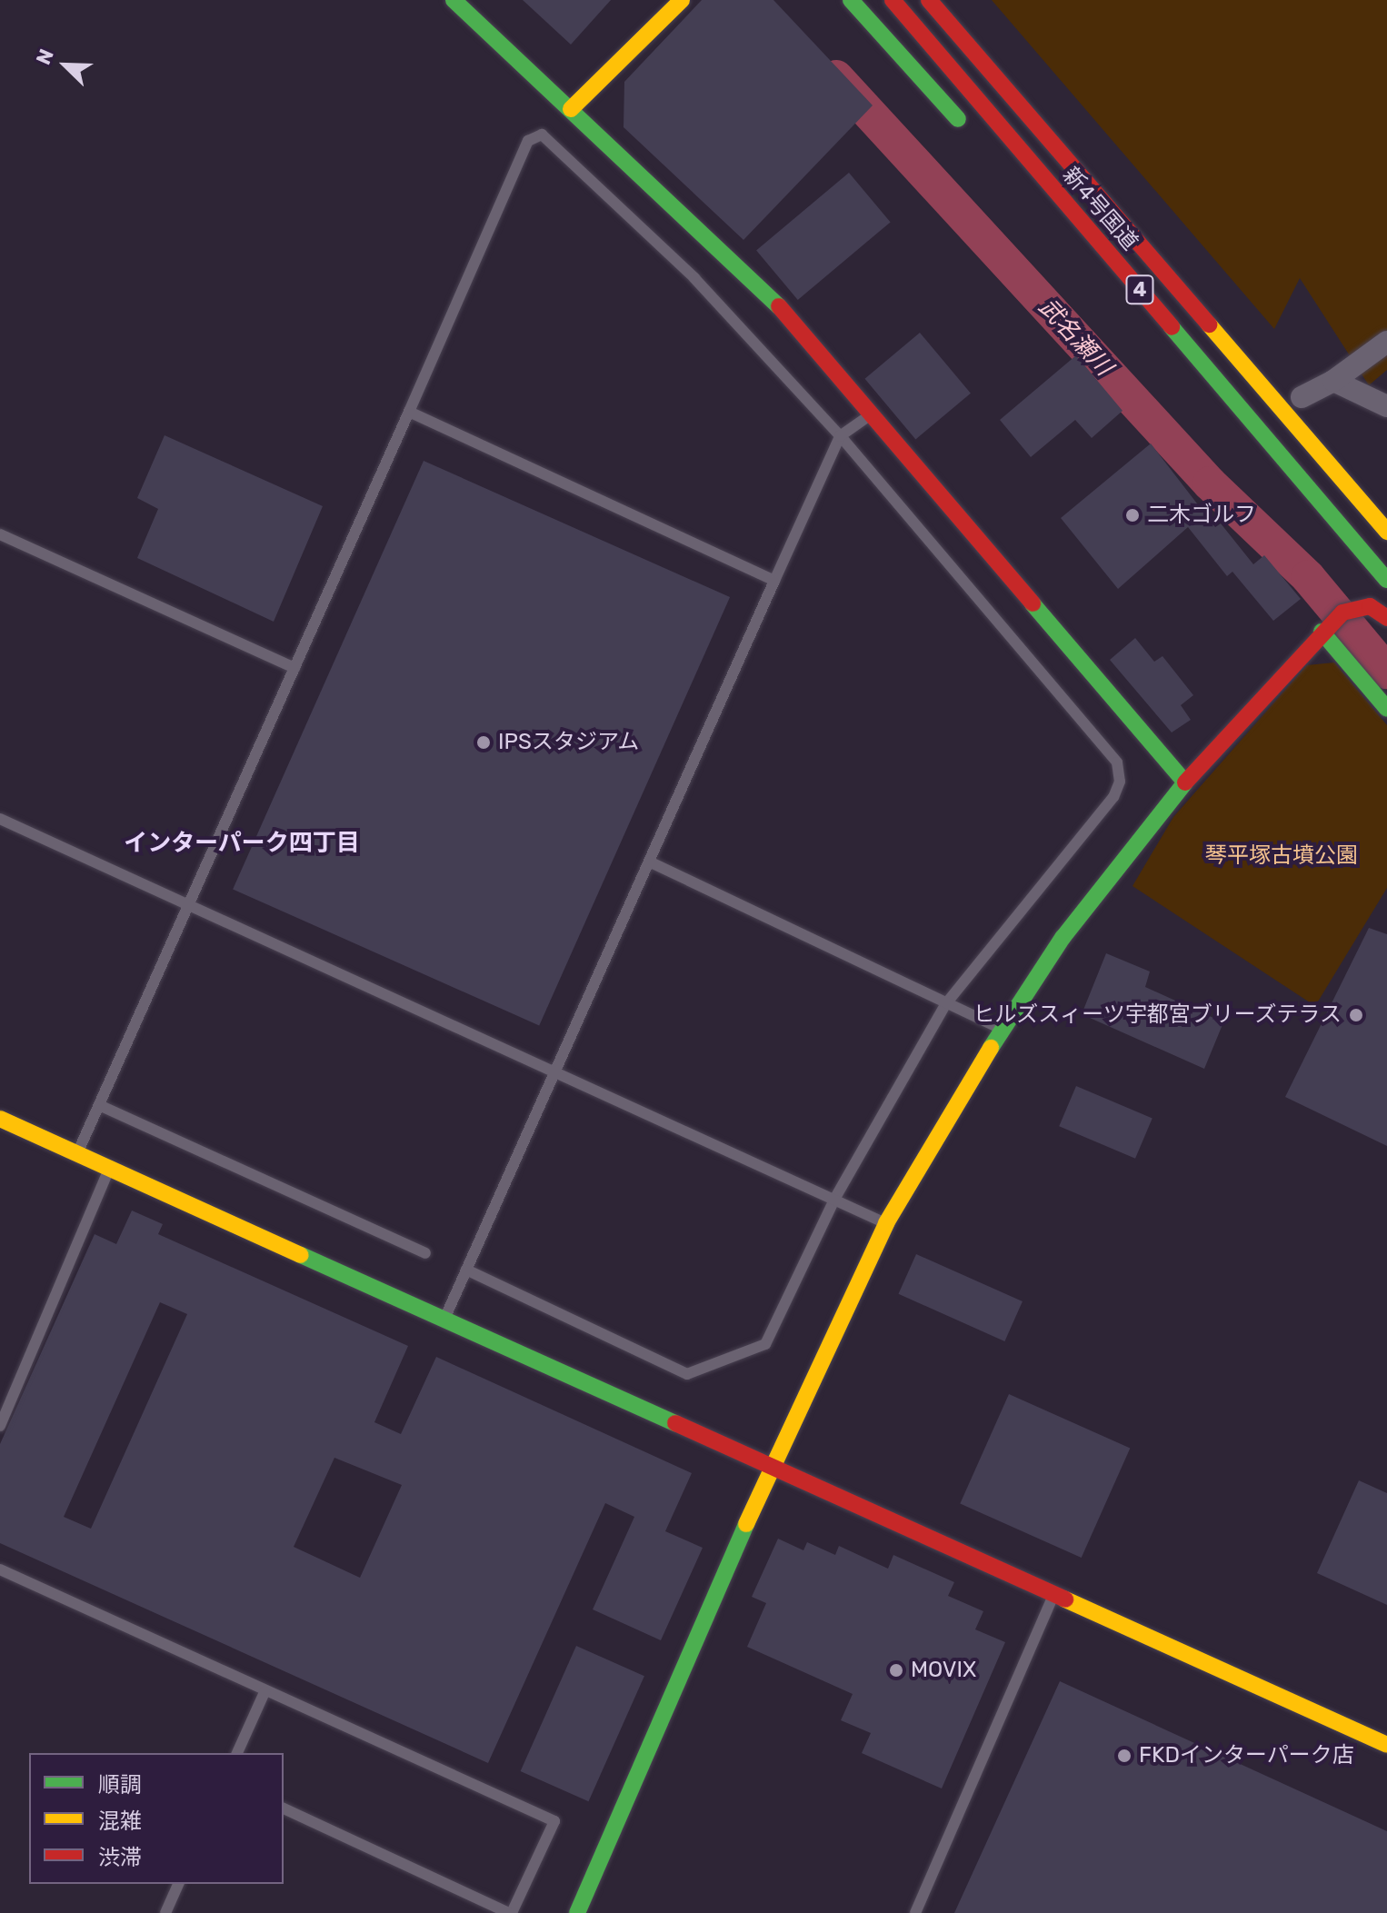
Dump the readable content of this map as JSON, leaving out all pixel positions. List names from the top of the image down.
{
  "streets": {
    "main road": ["新4号国道", "4"]
  },
  "districts": ["インターパーク四丁目"],
  "water": ["武名瀬川"],
  "parks": ["琴平塚古墳公園"],
  "places": [
    "二木ゴルフ",
    "IPSスタジアム",
    "ヒルズスィーツ宇都宮ブリーズテラス",
    "MOVIX",
    "FKDインターパーク店"
  ],
  "legend": ["順調", "混雑", "渋滞"],
  "north": "top left"
}
